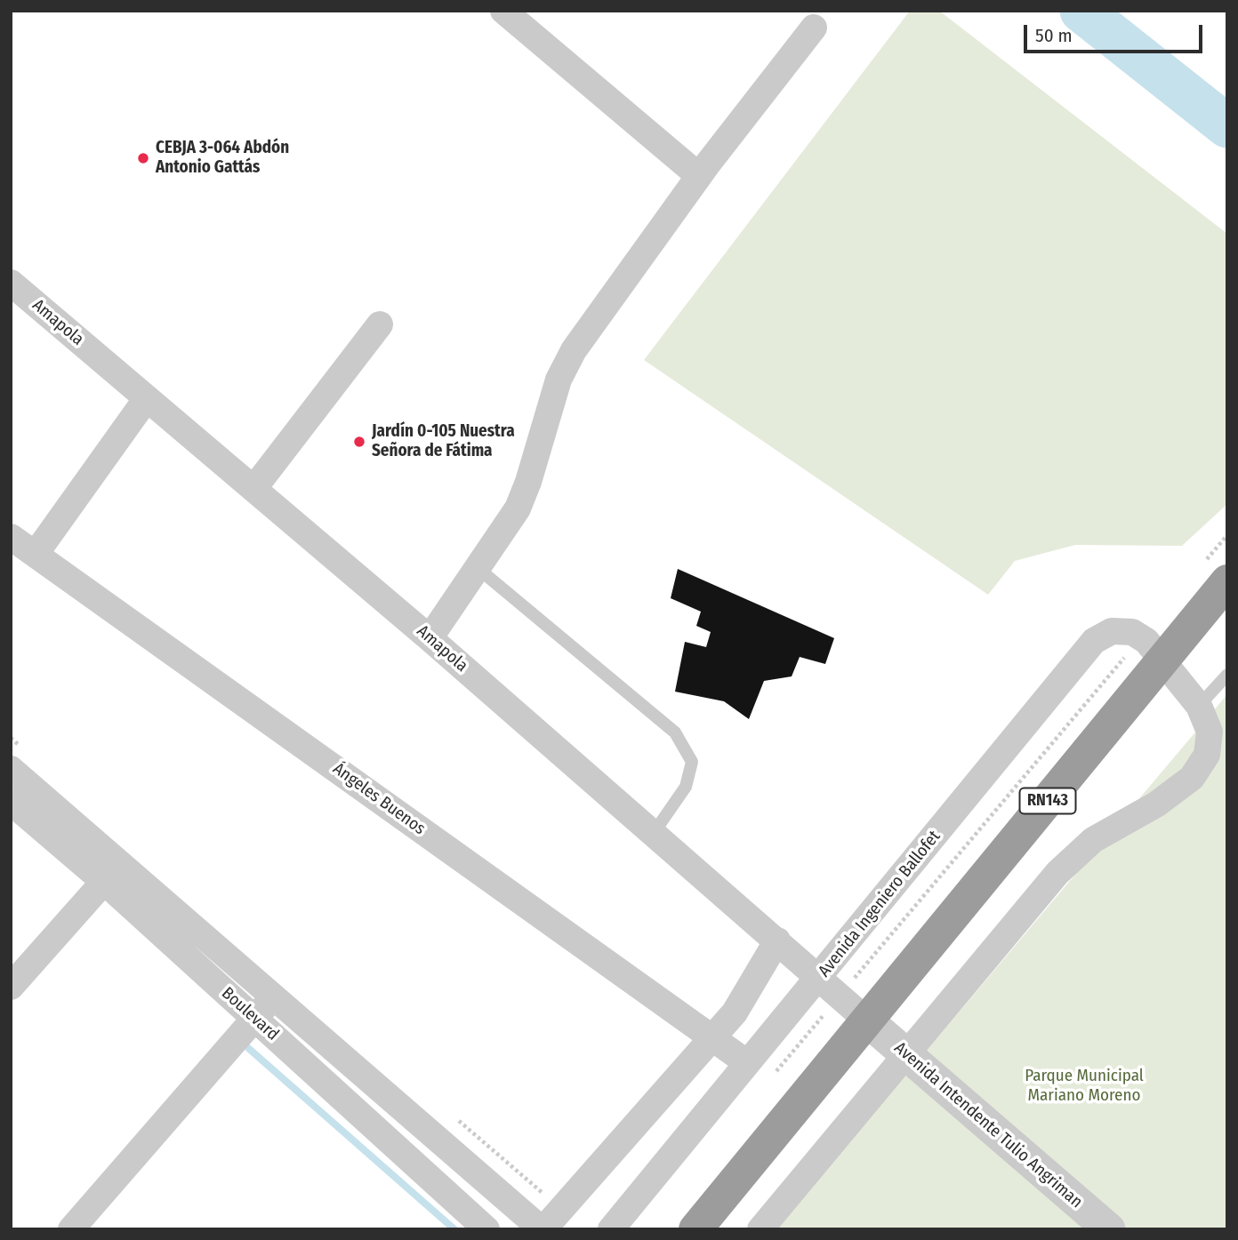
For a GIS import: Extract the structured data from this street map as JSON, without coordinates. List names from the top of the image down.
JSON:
{
  "streets": {
    "highway": ["RN143"],
    "street": [
      "Amapola",
      "Ángeles Buenos",
      "Avenida Ingeniero Ballofet",
      "Boulevard",
      "Avenida Intendente Tulio Angriman"
    ]
  },
  "crossings": [
    ["Amapola", "RN143"],
    ["Amapola", "Avenida Ingeniero Ballofet"],
    ["Amapola", "Avenida Intendente Tulio Angriman"],
    ["Ángeles Buenos", "Avenida Ingeniero Ballofet"],
    ["RN143", "Avenida Ingeniero Ballofet"],
    ["RN143", "Avenida Intendente Tulio Angriman"]
  ],
  "parks": ["Parque Municipal Mariano Moreno"],
  "places": ["CEBJA 3-064 Abdón Antonio Gattás", "Jardín 0-105 Nuestra Señora de Fátima"],
  "scale_bar": "50 m"
}
